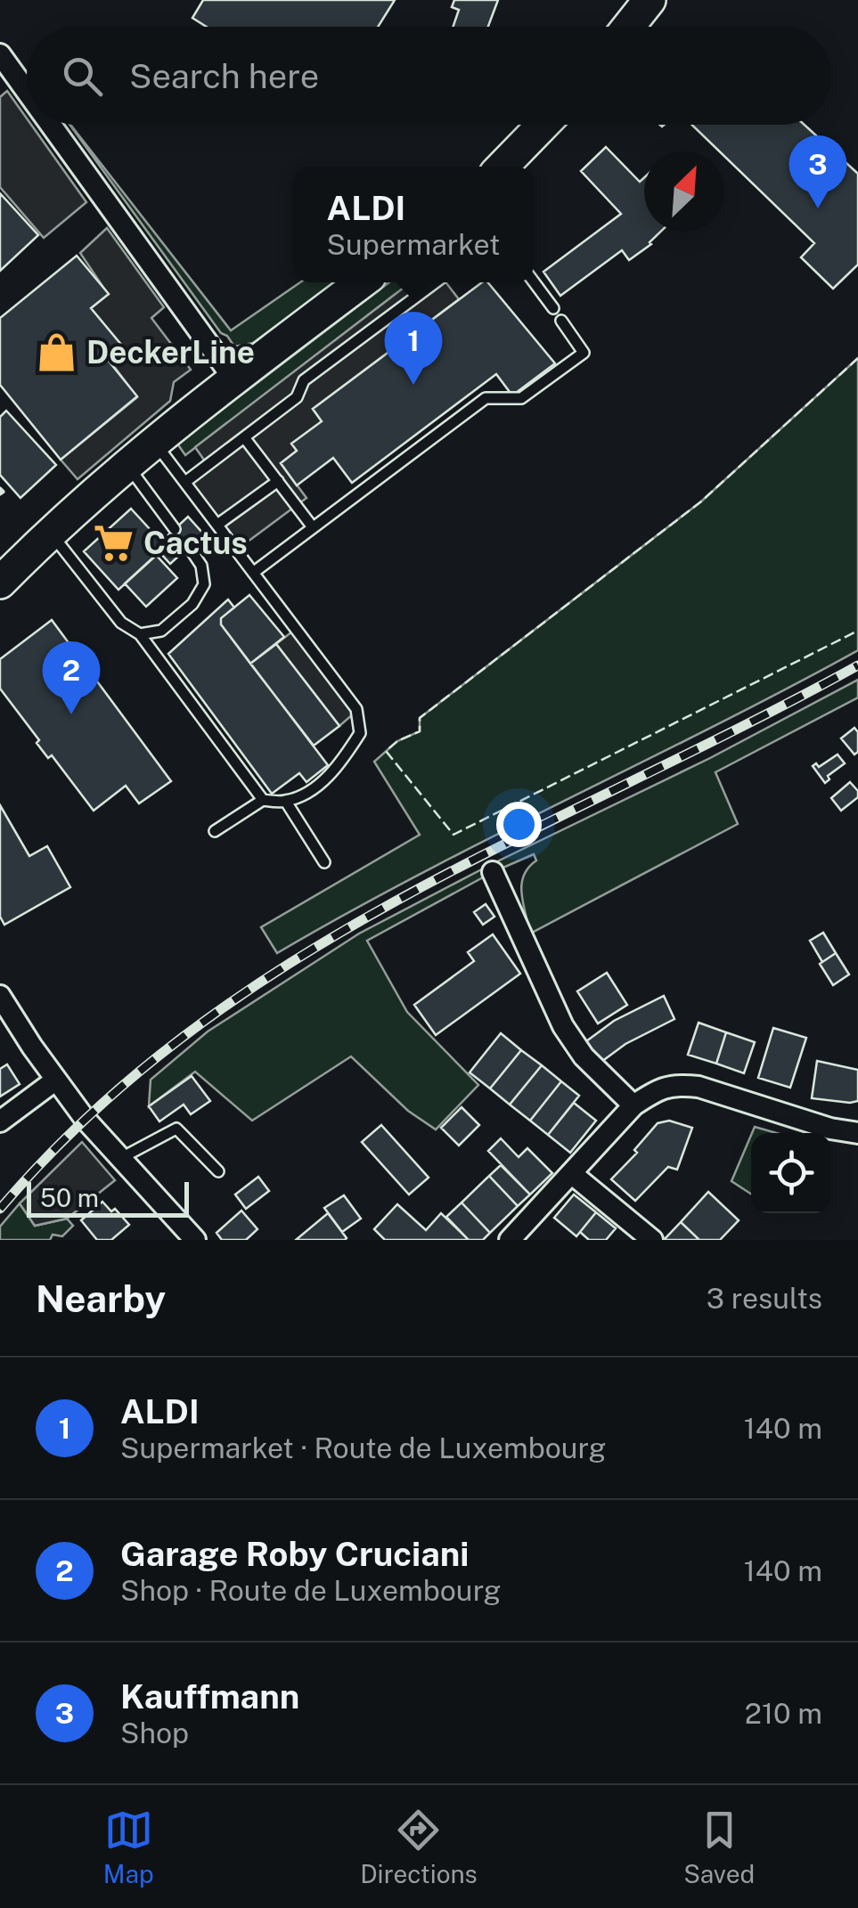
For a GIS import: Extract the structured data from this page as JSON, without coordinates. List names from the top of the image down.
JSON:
{
  "places": {
    "shop": ["DeckerLine"],
    "supermarket": ["Cactus"]
  },
  "scale_bar": "50 m",
  "north": "top right",
  "page": {
    "search": "Search here",
    "pins": ["3", "1", "2"],
    "popup": ["ALDI", "Supermarket"],
    "scale": "50 m",
    "heading": ["Nearby", "3 results"],
    "list": [
      {
        "mark": "1",
        "name": "ALDI",
        "note": "Supermarket · Route de Luxembourg",
        "value": "140 m"
      },
      {
        "mark": "2",
        "name": "Garage Roby Cruciani",
        "note": "Shop · Route de Luxembourg",
        "value": "140 m"
      },
      {
        "mark": "3",
        "name": "Kauffmann",
        "note": "Shop",
        "value": "210 m"
      }
    ],
    "nav": ["Map", "Directions", "Saved"]
  }
}
